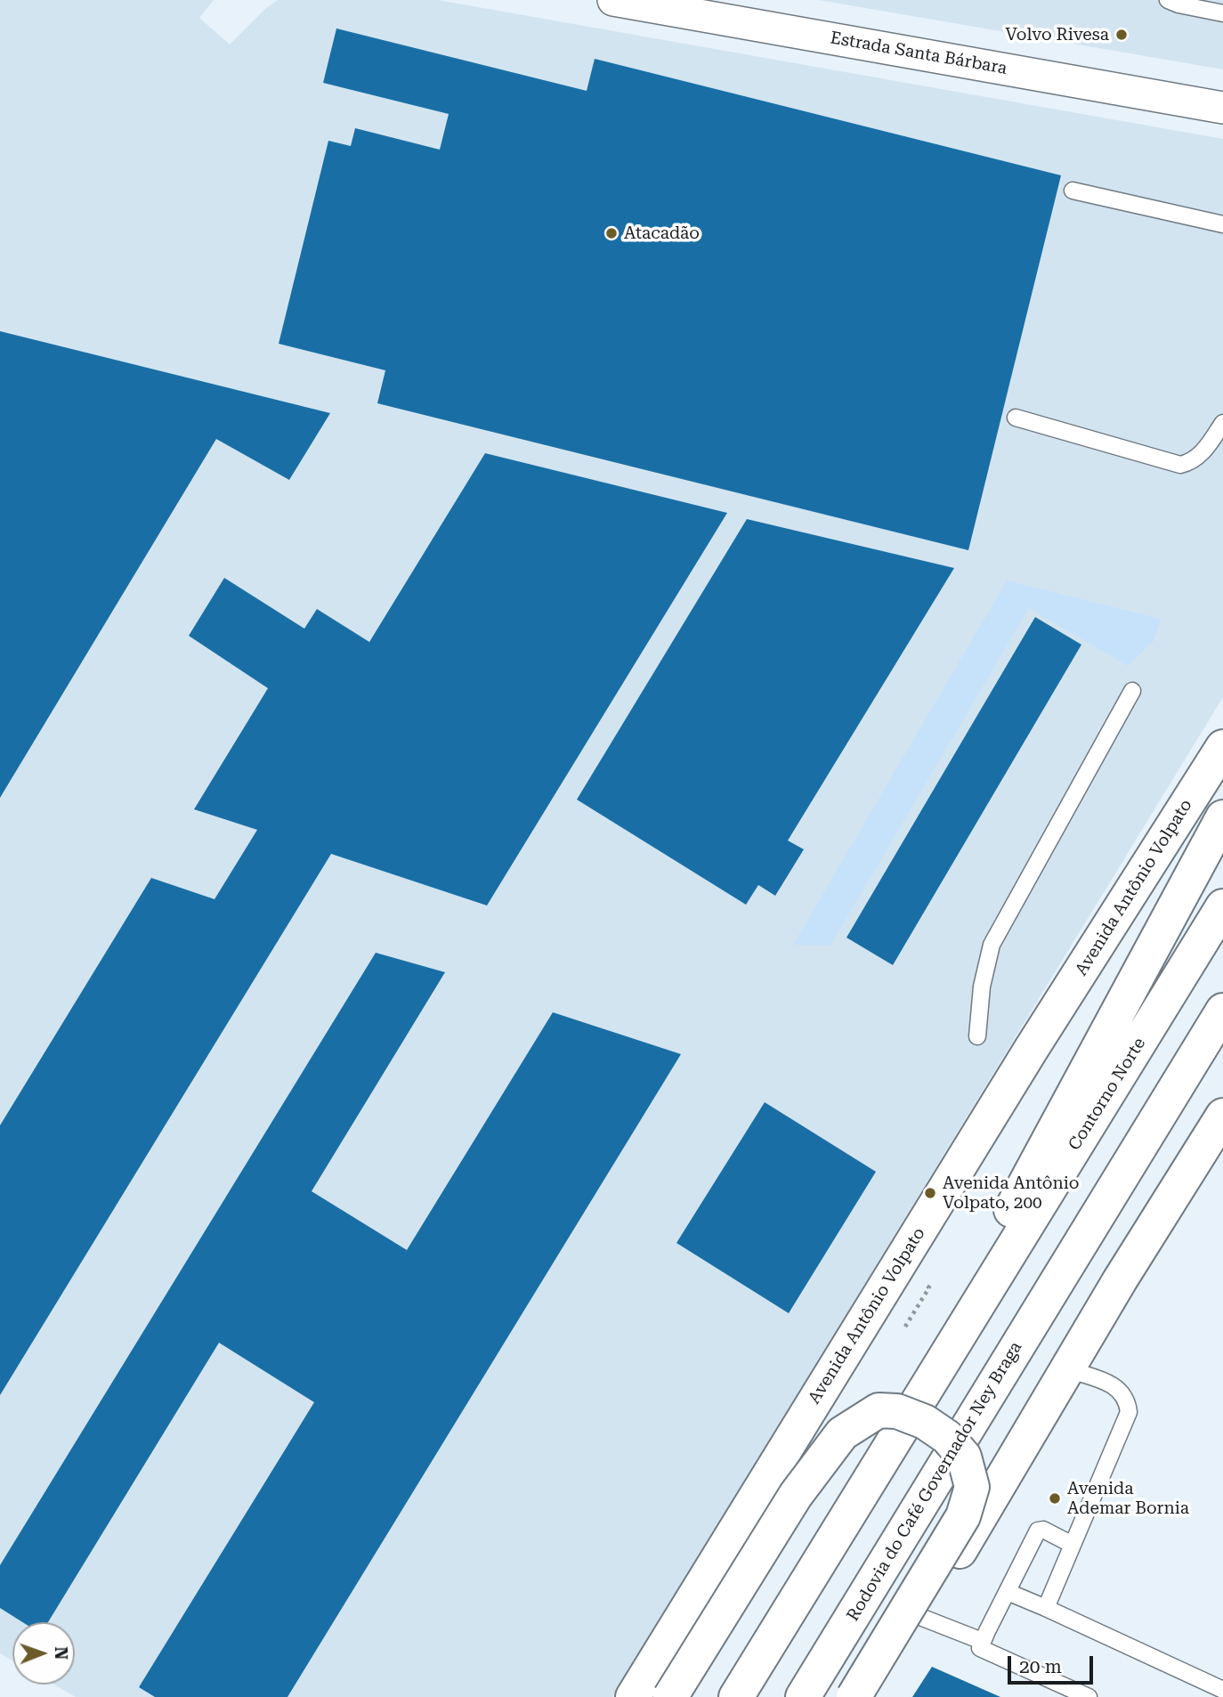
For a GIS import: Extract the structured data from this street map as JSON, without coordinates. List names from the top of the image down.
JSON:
{
  "streets": {
    "main road": ["Avenida Antônio Volpato", "Contorno Norte", "Rodovia do Café Governador Ney Braga"],
    "street": ["Estrada Santa Bárbara"]
  },
  "places": [
    "Volvo Rivesa",
    "Atacadão",
    "Avenida Antônio Volpato, 200",
    "Avenida Ademar Bornia"
  ],
  "scale_bar": "20 m",
  "north": "right"
}
